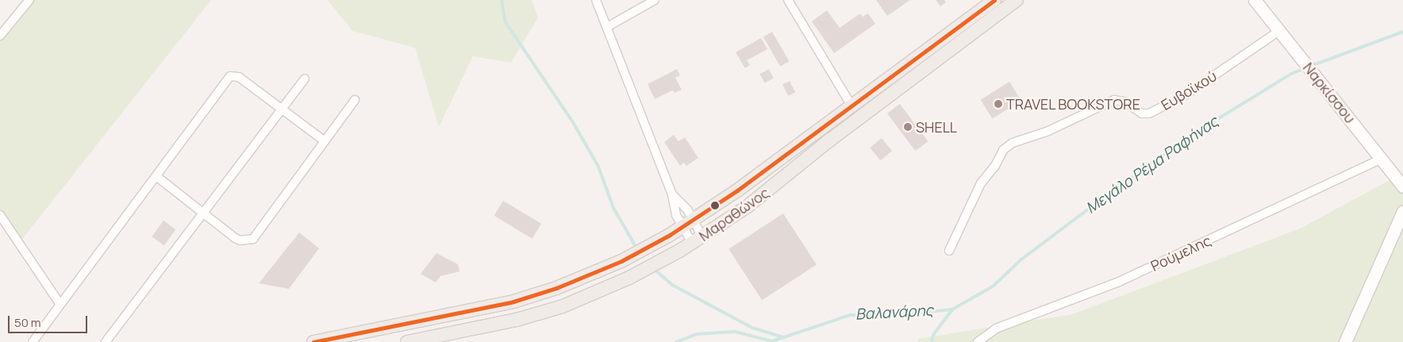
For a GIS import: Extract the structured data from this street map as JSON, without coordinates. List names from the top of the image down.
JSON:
{
  "streets": {
    "main road": ["Μαραθώνος"],
    "street": ["Ευβοϊκού", "Ναρκίσσου", "Ρούμελης"]
  },
  "crossings": [
    ["Ευβοϊκού", "Ναρκίσσου"],
    ["Ναρκίσσου", "Ρούμελης"]
  ],
  "water": ["Μεγάλο Ρέμα Ραφήνας", "Βαλανάρης"],
  "places": ["TRAVEL BOOKSTORE", "SHELL"],
  "scale_bar": "50 m"
}
